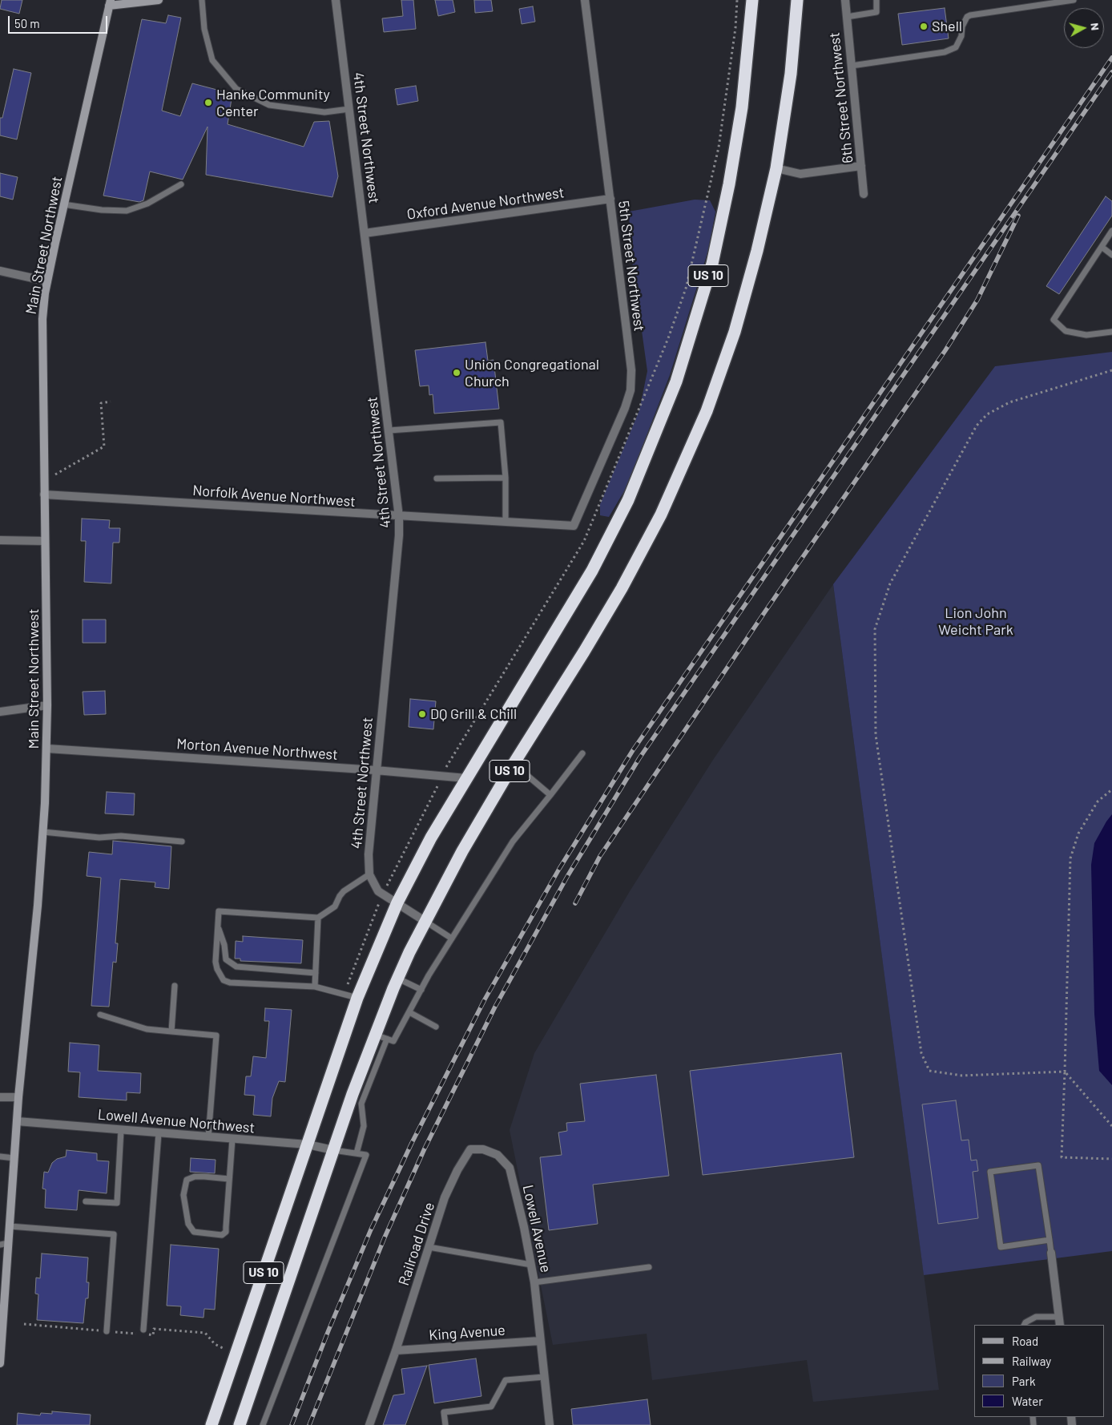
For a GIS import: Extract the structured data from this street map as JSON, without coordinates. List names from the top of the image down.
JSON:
{
  "streets": {
    "highway": ["US 10"],
    "street": [
      "6th Street Northwest",
      "4th Street Northwest",
      "Oxford Avenue Northwest",
      "Main Street Northwest",
      "5th Street Northwest",
      "Norfolk Avenue Northwest",
      "Morton Avenue Northwest",
      "Lowell Avenue Northwest",
      "Lowell Avenue",
      "Railroad Drive",
      "King Avenue"
    ]
  },
  "crossings": [
    ["4th Street Northwest", "Oxford Avenue Northwest"],
    ["4th Street Northwest", "US 10"],
    ["4th Street Northwest", "Norfolk Avenue Northwest"],
    ["4th Street Northwest", "Morton Avenue Northwest"],
    ["Oxford Avenue Northwest", "5th Street Northwest"],
    ["Main Street Northwest", "Norfolk Avenue Northwest"],
    ["Main Street Northwest", "Morton Avenue Northwest"],
    ["Main Street Northwest", "Lowell Avenue Northwest"],
    ["5th Street Northwest", "Norfolk Avenue Northwest"],
    ["US 10", "Morton Avenue Northwest"],
    ["US 10", "Lowell Avenue Northwest"],
    ["Lowell Avenue", "Railroad Drive"],
    ["Lowell Avenue", "King Avenue"],
    ["Railroad Drive", "King Avenue"]
  ],
  "parks": ["Lion John Weicht Park"],
  "places": [
    "Shell",
    "Hanke Community Center",
    "Union Congregational Church",
    "DQ Grill & Chill"
  ],
  "legend": [
    "Road",
    "Railway",
    "Park",
    "Water"
  ],
  "scale_bar": "50 m",
  "north": "right"
}
